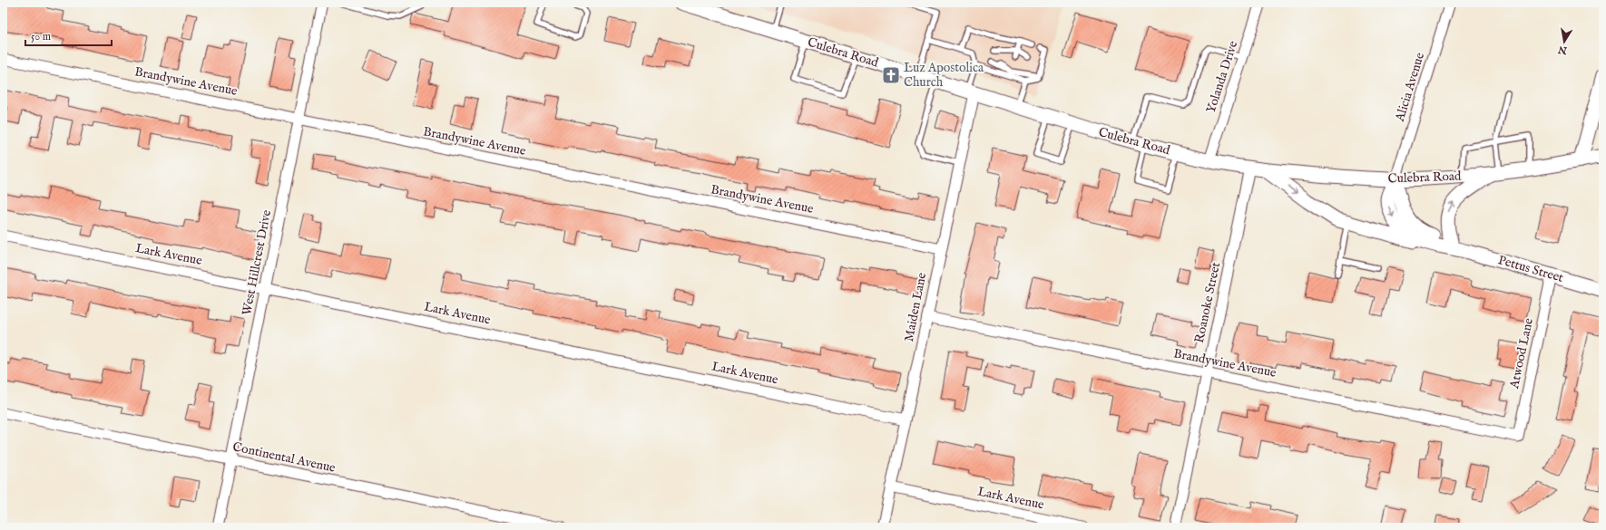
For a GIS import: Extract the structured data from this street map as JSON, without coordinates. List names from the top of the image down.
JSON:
{
  "streets": {
    "main road": ["Culebra Road", "Pettus Street"],
    "street": [
      "Yolanda Drive",
      "Brandywine Avenue",
      "Alicia Avenue",
      "Lark Avenue",
      "West Hillcrest Drive",
      "Roanoke Street",
      "Maiden Lane",
      "Atwood Lane",
      "Continental Avenue"
    ]
  },
  "crossings": [
    ["Culebra Road", "Yolanda Drive"],
    ["Culebra Road", "Alicia Avenue"],
    ["Culebra Road", "Pettus Street"],
    ["Culebra Road", "Roanoke Street"],
    ["Culebra Road", "Maiden Lane"],
    ["Brandywine Avenue", "West Hillcrest Drive"],
    ["Brandywine Avenue", "Roanoke Street"],
    ["Brandywine Avenue", "Maiden Lane"],
    ["Brandywine Avenue", "Atwood Lane"],
    ["Alicia Avenue", "Pettus Street"],
    ["Lark Avenue", "West Hillcrest Drive"],
    ["Lark Avenue", "Maiden Lane"],
    ["West Hillcrest Drive", "Continental Avenue"],
    ["Pettus Street", "Atwood Lane"]
  ],
  "places": {
    "church": ["Luz Apostolica Church"]
  },
  "scale_bar": "50 m",
  "north": "bottom"
}
